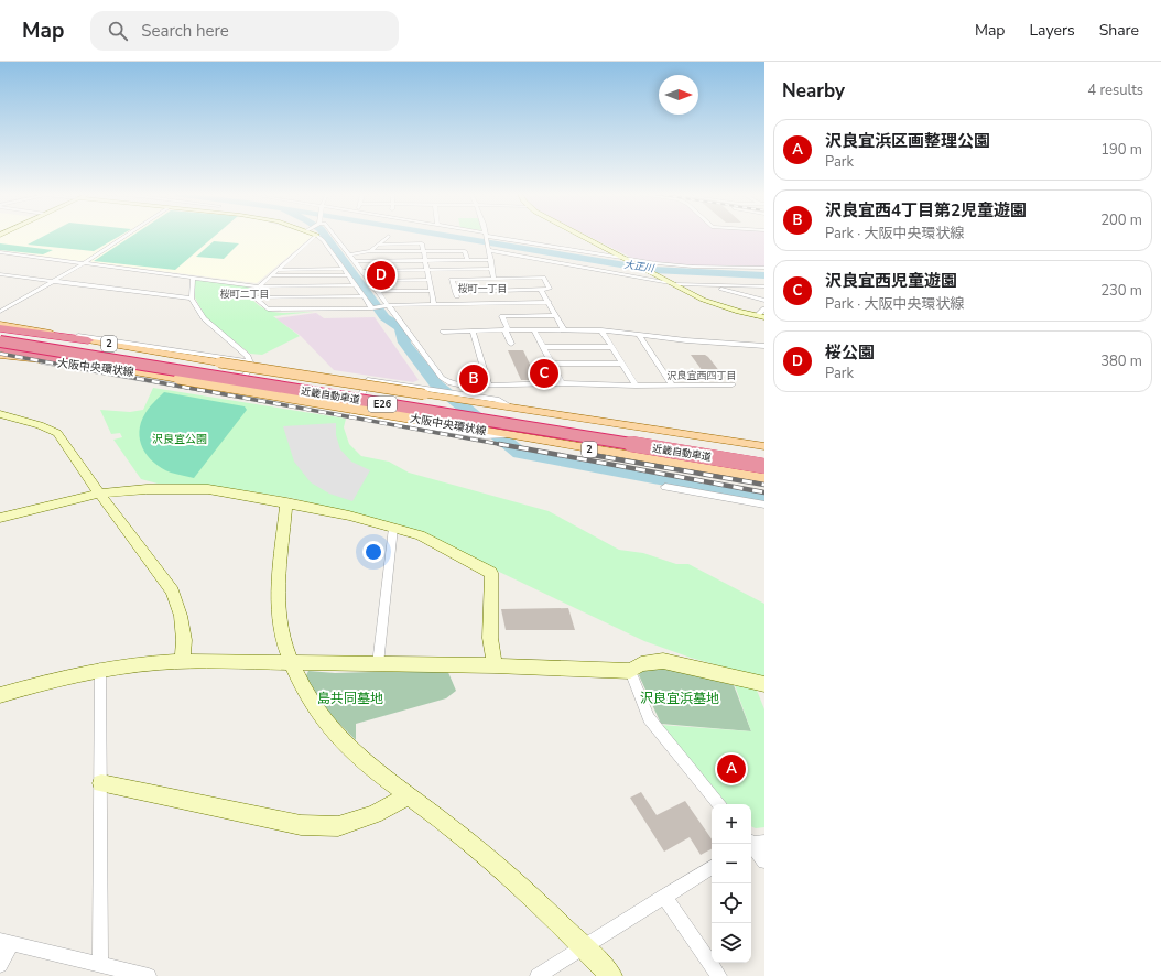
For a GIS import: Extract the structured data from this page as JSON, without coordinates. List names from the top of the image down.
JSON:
{
  "streets": {
    "highway": ["近畿自動車道", "E26"],
    "main road": ["2", "大阪中央環状線"]
  },
  "districts": ["桜町一丁目", "桜町二丁目", "沢良宜西四丁目"],
  "water": ["大正川"],
  "parks": ["沢良宜公園", "島共同墓地", "沢良宜浜墓地"],
  "north": "right",
  "page": {
    "header": "Map",
    "search": "Search here",
    "nav": ["Map", "Layers", "Share"],
    "heading": ["Nearby", "4 results"],
    "list": [
      {
        "mark": "A",
        "name": "沢良宜浜区画整理公園",
        "note": "Park",
        "value": "190 m"
      },
      {
        "mark": "B",
        "name": "沢良宜西4丁目第2児童遊園",
        "note": "Park · 大阪中央環状線",
        "value": "200 m"
      },
      {
        "mark": "C",
        "name": "沢良宜西児童遊園",
        "note": "Park · 大阪中央環状線",
        "value": "230 m"
      },
      {
        "mark": "D",
        "name": "桜公園",
        "note": "Park",
        "value": "380 m"
      }
    ],
    "pins": [
      "D",
      "C",
      "B",
      "A"
    ],
    "map_buttons": ["+", "−"]
  }
}
